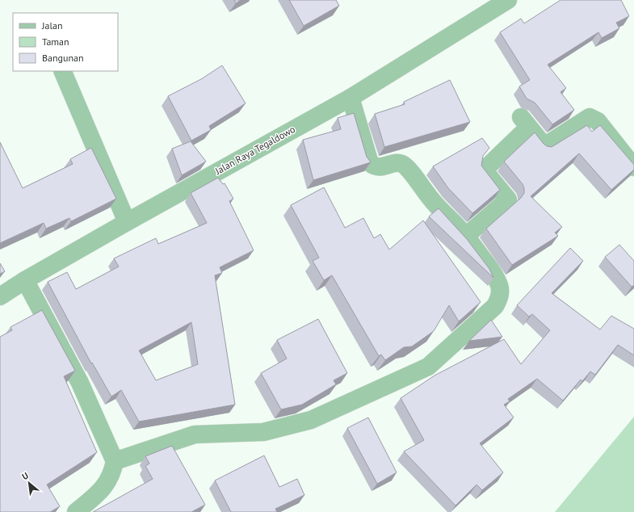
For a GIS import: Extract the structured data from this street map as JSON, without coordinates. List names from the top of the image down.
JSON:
{
  "streets": {
    "street": ["Jalan Raya Tegaldowo"]
  },
  "legend": ["Jalan", "Taman", "Bangunan"],
  "north": "top left"
}
